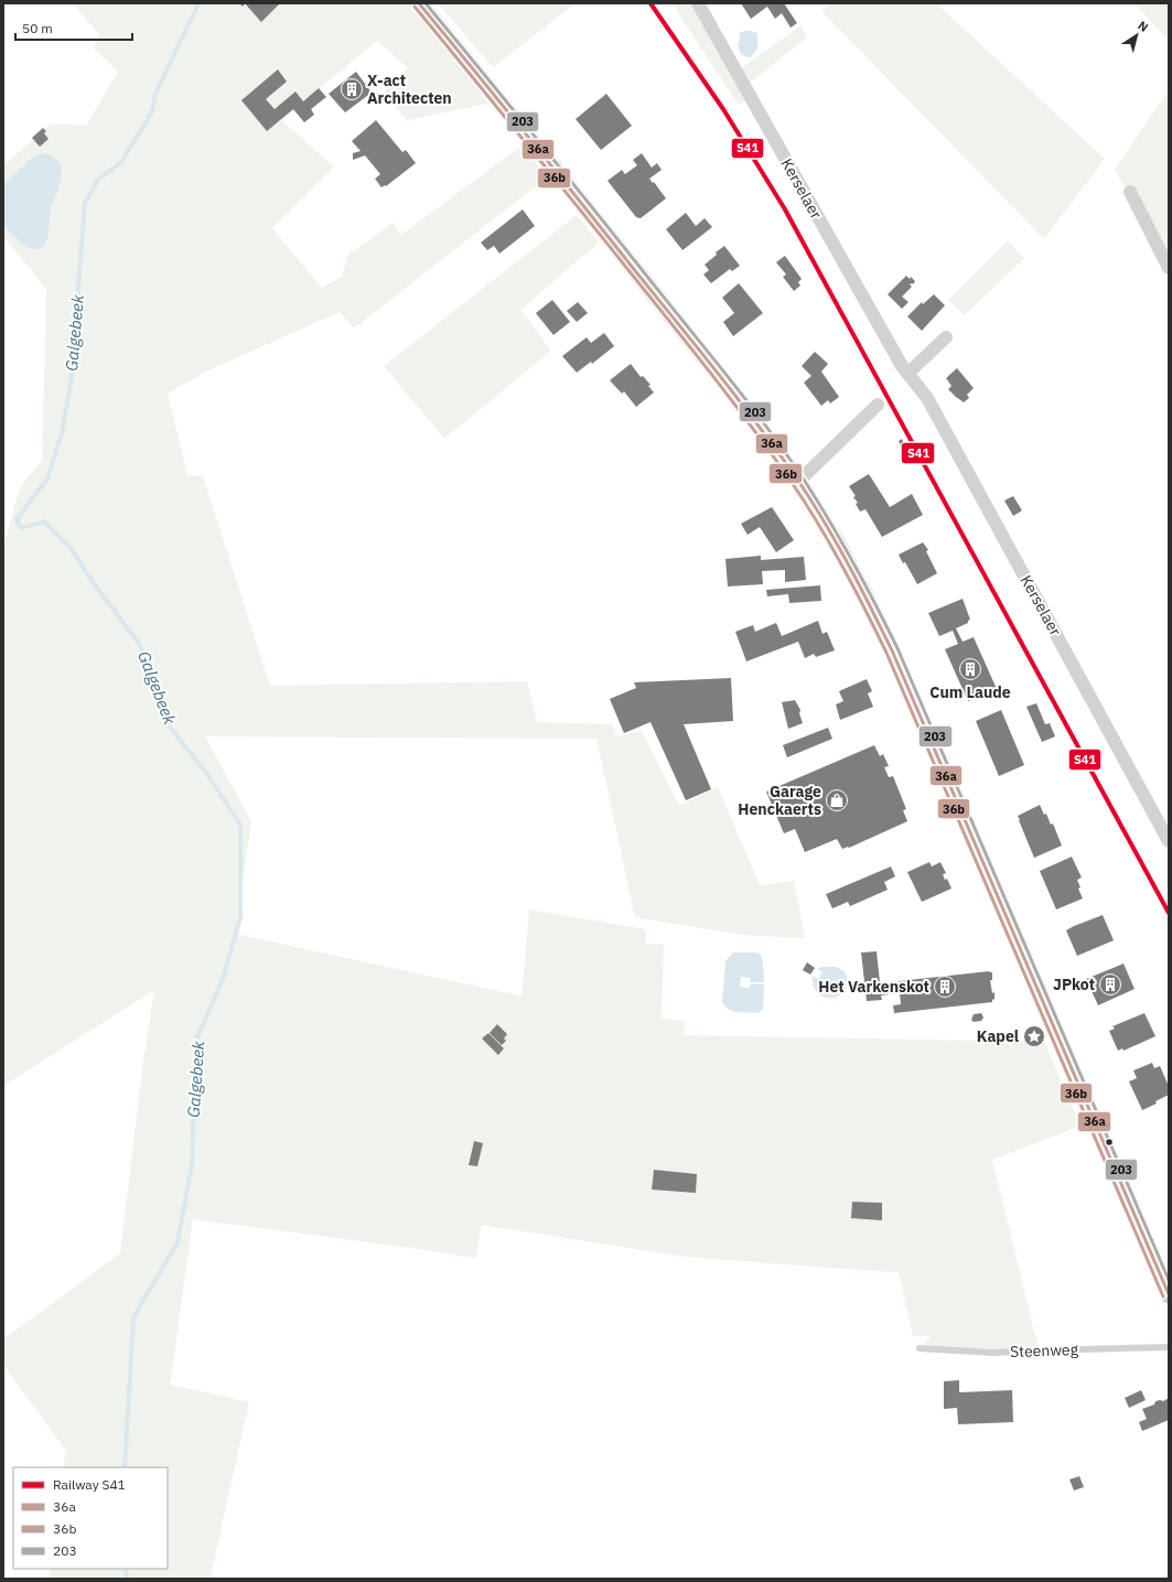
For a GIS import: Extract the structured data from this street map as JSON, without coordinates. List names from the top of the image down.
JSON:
{
  "streets": {
    "street": ["Kerselaer"],
    "lane": ["Steenweg"]
  },
  "water": ["Galgebeek"],
  "places": {
    "building": [
      "X-act Architecten",
      "Cum Laude",
      "JPkot",
      "Het Varkenskot"
    ],
    "shop": ["Garage Henckaerts"],
    "place": ["Kapel"]
  },
  "lines": [
    "rail line S41",
    "transit line 36a",
    "transit line 203",
    "transit line 36b"
  ],
  "legend": [
    "Railway S41",
    "36a",
    "36b",
    "203"
  ],
  "scale_bar": "50 m",
  "north": "top right"
}
